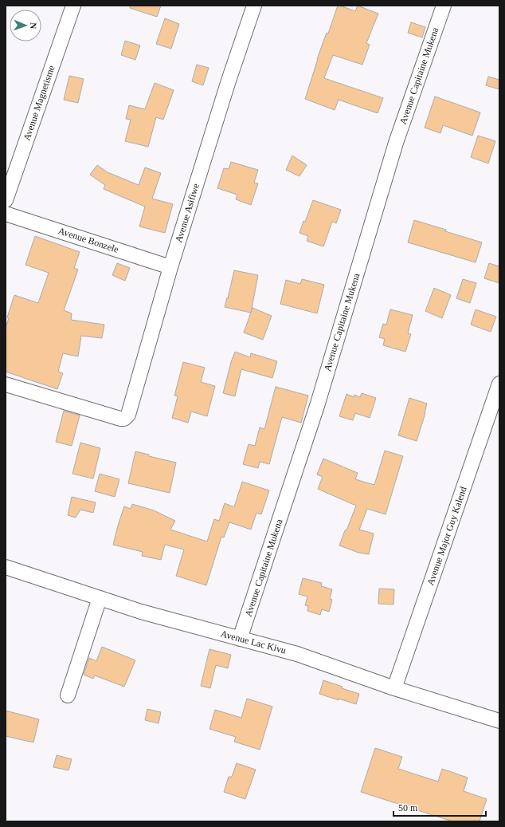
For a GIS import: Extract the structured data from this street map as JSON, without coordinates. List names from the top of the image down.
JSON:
{
  "streets": {
    "street": [
      "Avenue Capitaine Mukena",
      "Avenue Magnetisme",
      "Avenue Asifiwe",
      "Avenue Bonzele",
      "Avenue Major Guy Kalend",
      "Avenue Lac Kivu"
    ]
  },
  "crossings": [
    ["Avenue Capitaine Mukena", "Avenue Lac Kivu"],
    ["Avenue Asifiwe", "Avenue Bonzele"],
    ["Avenue Major Guy Kalend", "Avenue Lac Kivu"]
  ],
  "scale_bar": "50 m",
  "north": "right"
}
